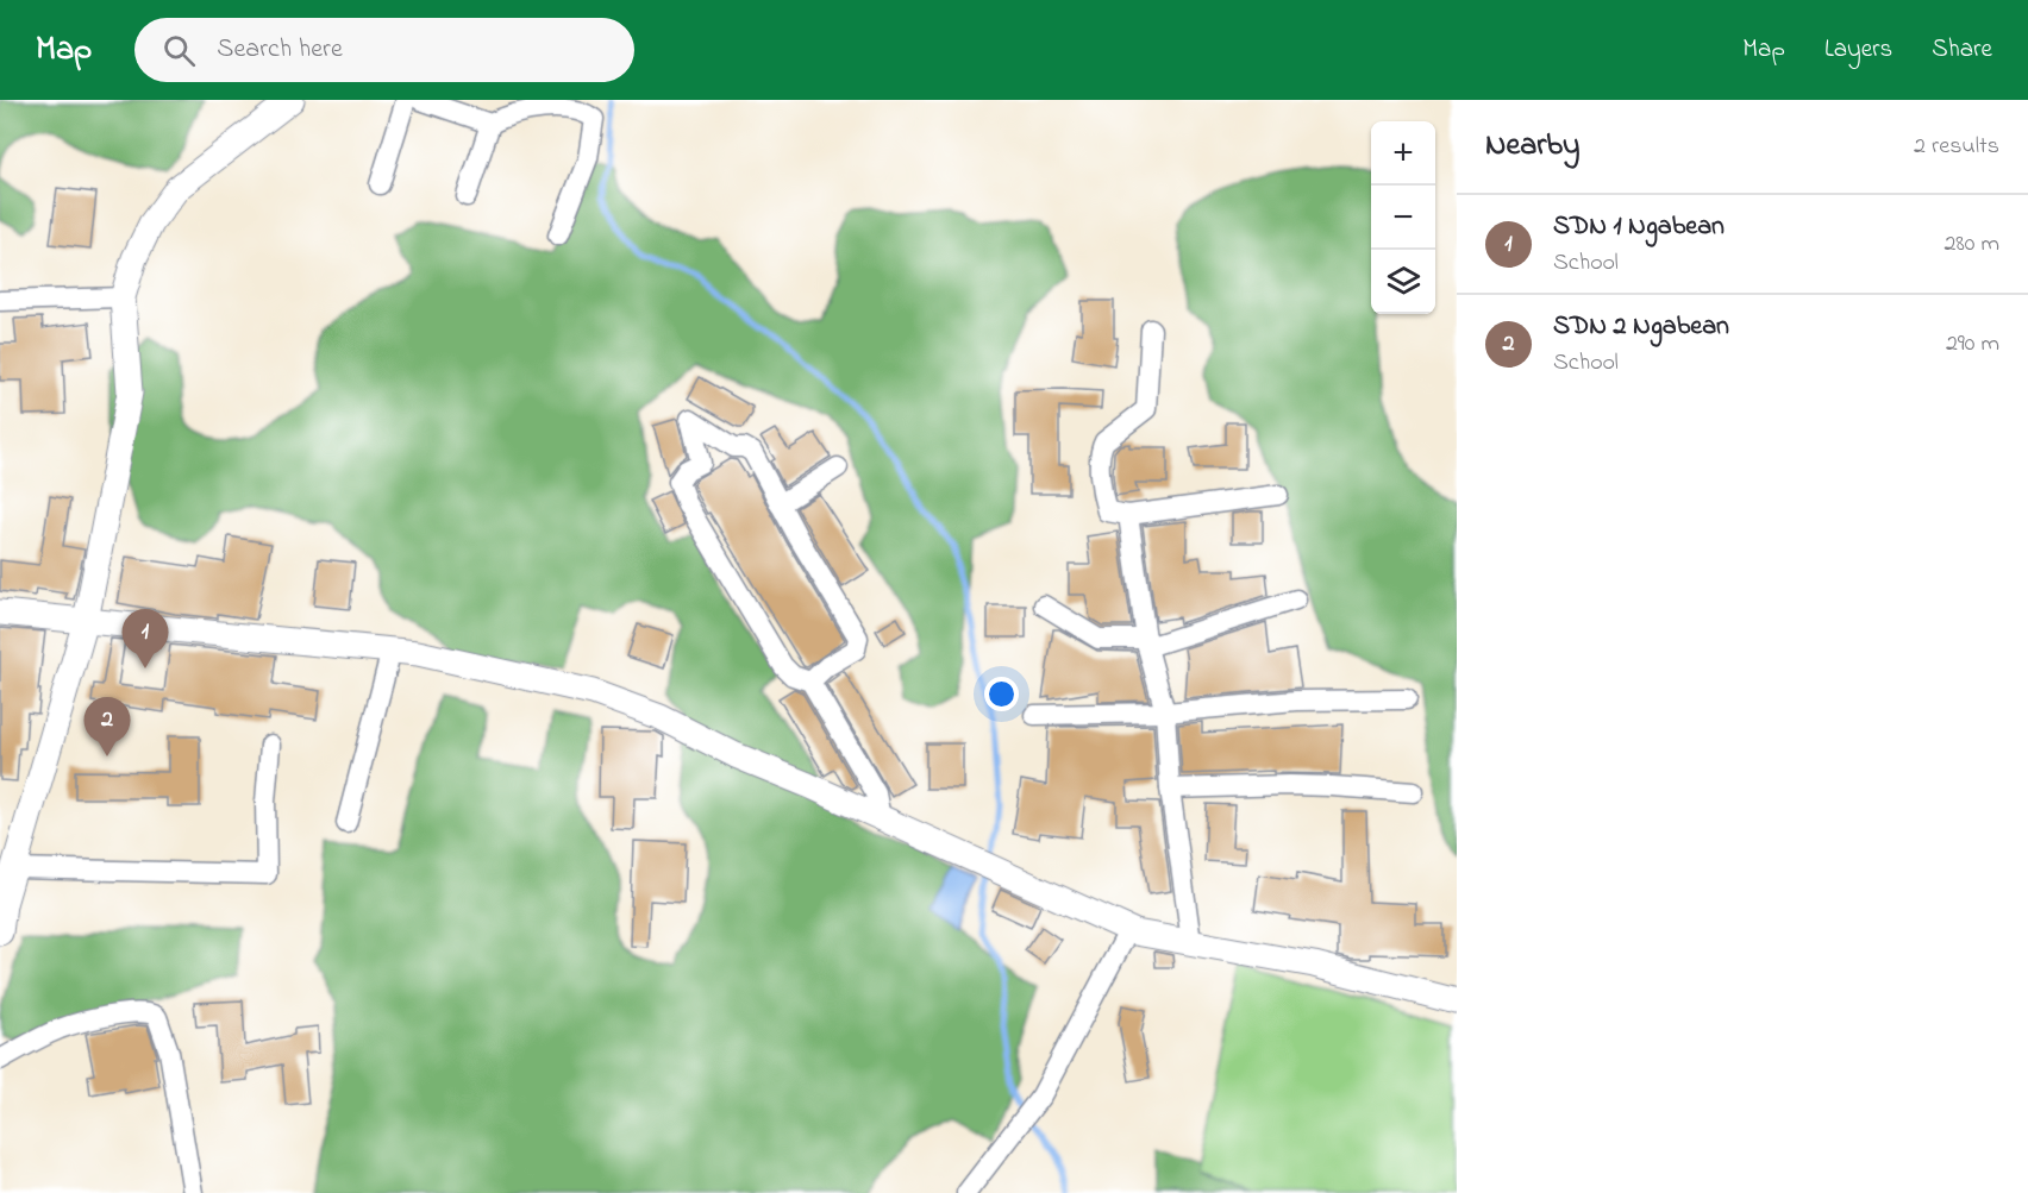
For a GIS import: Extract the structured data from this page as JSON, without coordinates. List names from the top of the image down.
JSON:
{
  "page": {
    "header": "Map",
    "search": "Search here",
    "nav": ["Map", "Layers", "Share"],
    "heading": ["Nearby", "2 results"],
    "map_buttons": ["+", "−"],
    "list": [
      {
        "mark": "1",
        "name": "SDN 1 Ngabean",
        "note": "School",
        "value": "280 m"
      },
      {
        "mark": "2",
        "name": "SDN 2 Ngabean",
        "note": "School",
        "value": "290 m"
      }
    ],
    "pins": ["1", "2"]
  }
}
